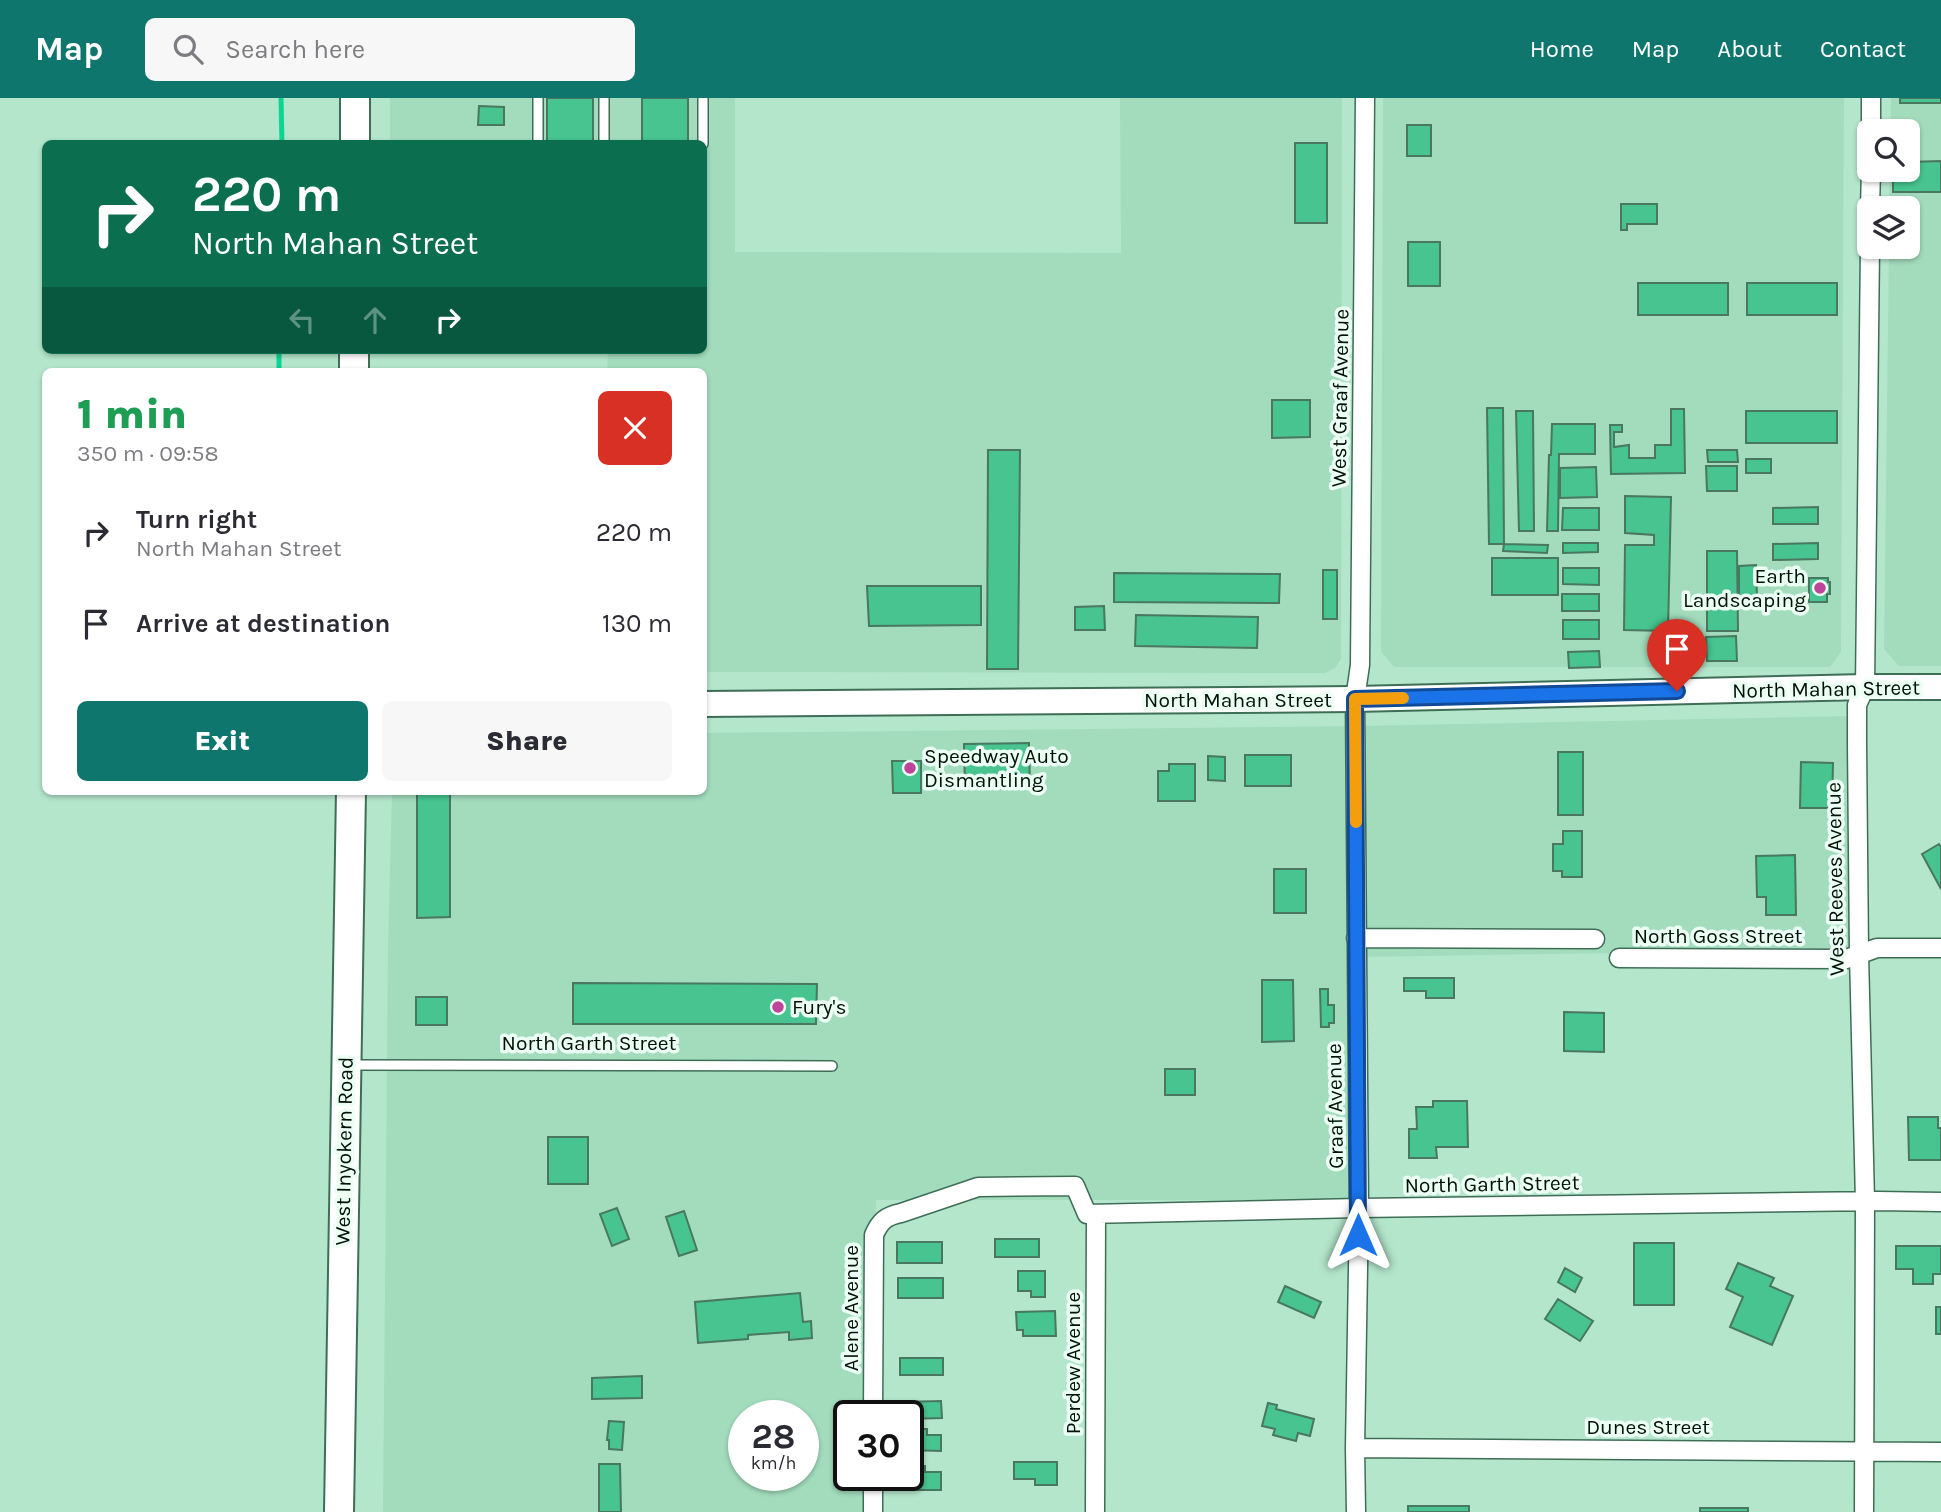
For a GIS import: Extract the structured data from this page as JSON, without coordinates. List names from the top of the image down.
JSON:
{
  "streets": {
    "main road": ["West Inyokern Road"],
    "street": [
      "West Graaf Avenue",
      "North Mahan Street",
      "West Reeves Avenue",
      "North Goss Street",
      "North Garth Street",
      "Graaf Avenue",
      "Alene Avenue",
      "Perdew Avenue",
      "Dunes Street"
    ]
  },
  "crossings": [
    ["West Graaf Avenue", "North Mahan Street"],
    ["West Graaf Avenue", "Graaf Avenue"],
    ["North Mahan Street", "West Reeves Avenue"],
    ["North Mahan Street", "Graaf Avenue"],
    ["West Reeves Avenue", "North Goss Street"],
    ["West Reeves Avenue", "North Garth Street"],
    ["West Reeves Avenue", "Dunes Street"],
    ["North Garth Street", "Graaf Avenue"],
    ["North Garth Street", "West Inyokern Road"],
    ["North Garth Street", "Alene Avenue"],
    ["North Garth Street", "Perdew Avenue"],
    ["Graaf Avenue", "Dunes Street"],
    ["Alene Avenue", "Perdew Avenue"]
  ],
  "places": ["Earth Landscaping", "Speedway Auto Dismantling", "Fury's"],
  "page": {
    "header": "Map",
    "search": "Search here",
    "nav": [
      "Home",
      "Map",
      "About",
      "Contact"
    ],
    "turn": ["220 m", "North Mahan Street"],
    "heading": ["1 min", "350 m · 09:58"],
    "list": [
      {
        "name": "Turn right",
        "note": "North Mahan Street",
        "value": "220 m"
      },
      {
        "name": "Arrive at destination",
        "value": "130 m"
      }
    ],
    "buttons": ["Exit", "Share"],
    "speed": "28 km/h",
    "limit": "30"
  }
}
